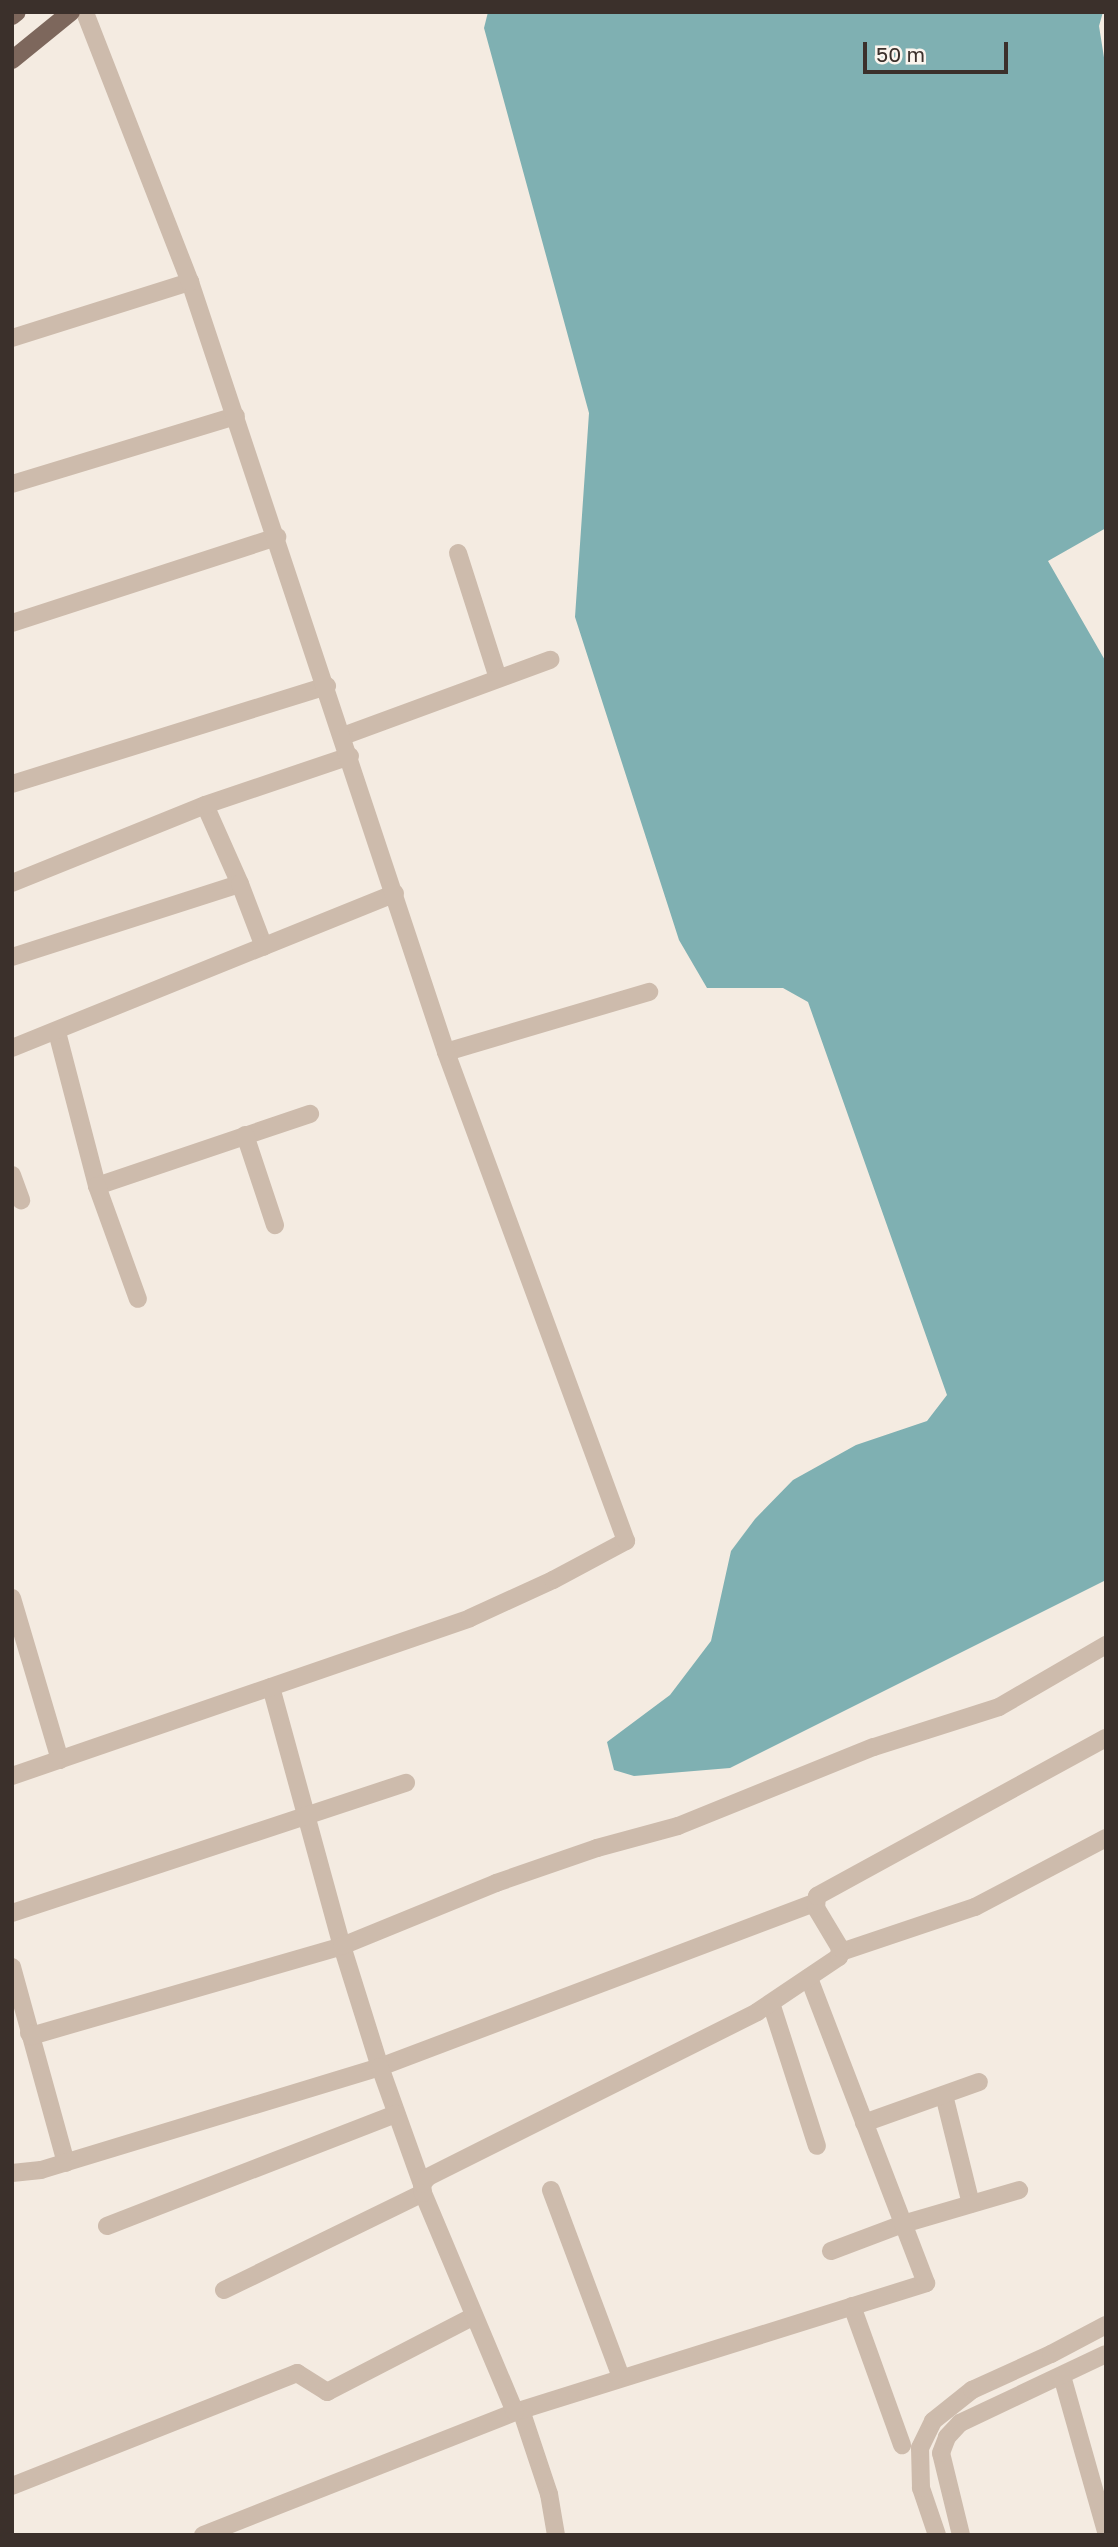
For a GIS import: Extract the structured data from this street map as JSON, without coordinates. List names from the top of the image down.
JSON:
{
  "scale_bar": "50 m"
}
